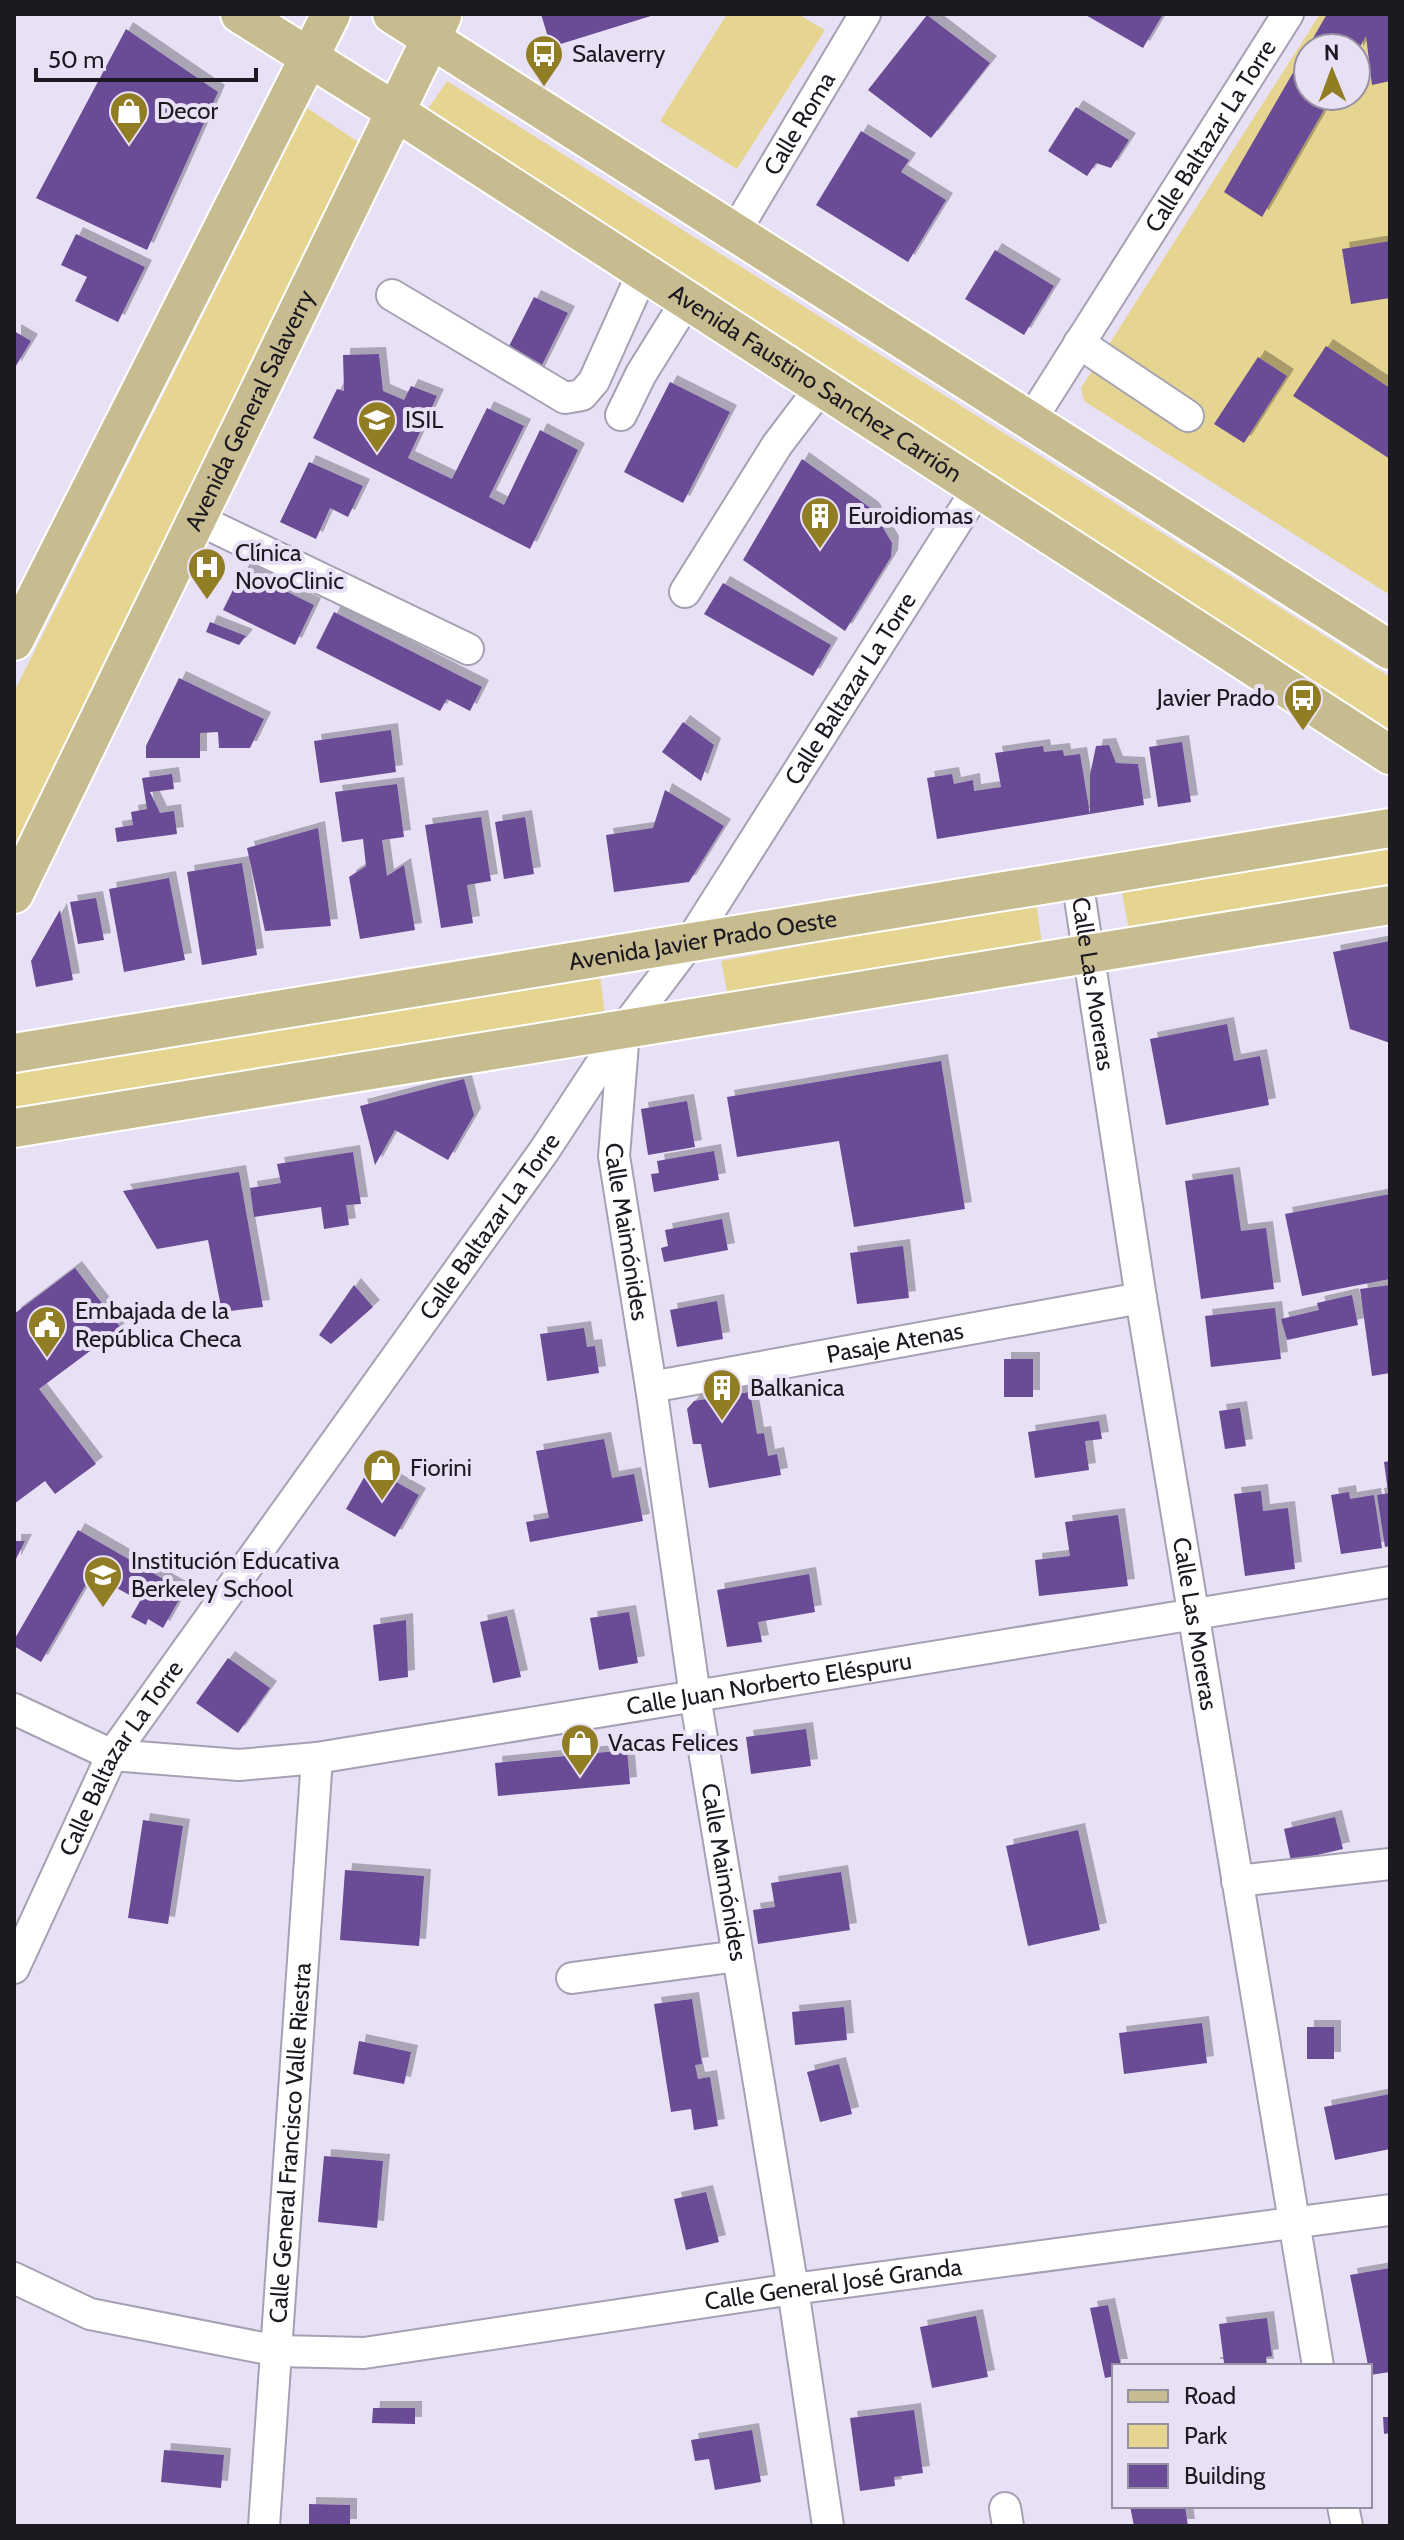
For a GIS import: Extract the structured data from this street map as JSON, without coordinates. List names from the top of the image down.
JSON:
{
  "streets": {
    "main road": ["Avenida Faustino Sanchez Carrión", "Avenida General Salaverry", "Avenida Javier Prado Oeste"],
    "street": [
      "Calle Roma",
      "Calle Baltazar La Torre",
      "Calle Las Moreras",
      "Calle Maimónides",
      "Pasaje Atenas",
      "Calle Juan Norberto Eléspuru",
      "Calle General Francisco Valle Riestra",
      "Calle General José Granda"
    ]
  },
  "crossings": [
    ["Calle Baltazar La Torre", "Avenida Faustino Sanchez Carrión"],
    ["Calle Baltazar La Torre", "Avenida Javier Prado Oeste"],
    ["Calle Baltazar La Torre", "Calle Maimónides"],
    ["Calle Baltazar La Torre", "Calle Juan Norberto Eléspuru"],
    ["Avenida Faustino Sanchez Carrión", "Avenida General Salaverry"],
    ["Avenida Javier Prado Oeste", "Calle Las Moreras"],
    ["Calle Las Moreras", "Pasaje Atenas"],
    ["Calle Las Moreras", "Calle Juan Norberto Eléspuru"],
    ["Calle Las Moreras", "Calle General José Granda"],
    ["Calle Maimónides", "Pasaje Atenas"],
    ["Calle Maimónides", "Calle Juan Norberto Eléspuru"],
    ["Calle Maimónides", "Calle General José Granda"],
    ["Calle Juan Norberto Eléspuru", "Calle General Francisco Valle Riestra"],
    ["Calle General Francisco Valle Riestra", "Calle General José Granda"]
  ],
  "places": {
    "bus stop": ["Salaverry", "Javier Prado"],
    "shop": ["Decor", "Fiorini", "Vacas Felices"],
    "school or university": ["ISIL", "Institución Educativa Berkeley School"],
    "building": ["Euroidiomas", "Balkanica"],
    "hospital": ["Clínica NovoClinic"],
    "public building": ["Embajada de la República Checa"]
  },
  "legend": ["Road", "Park", "Building"],
  "scale_bar": "50 m",
  "north": "top"
}
